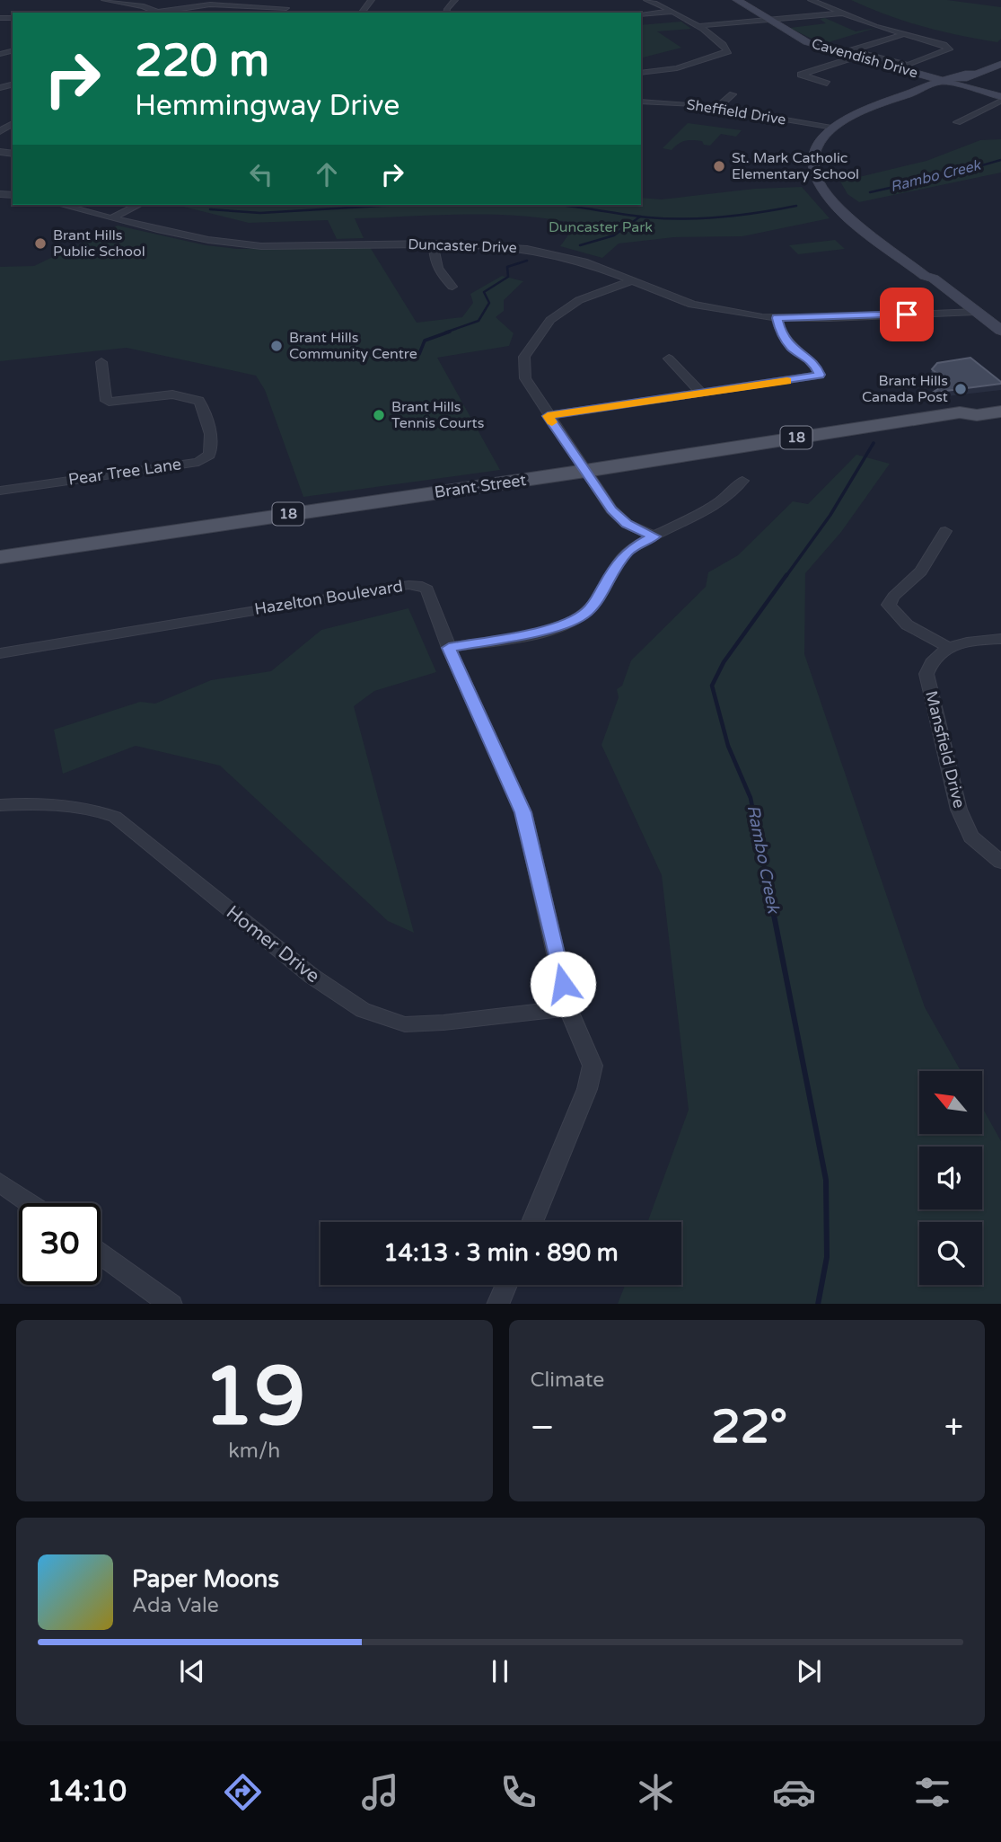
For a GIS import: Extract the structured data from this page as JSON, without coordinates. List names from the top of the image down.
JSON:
{
  "streets": {
    "main road": ["Cavendish Drive", "18", "Brant Street"],
    "street": [
      "Sheffield Drive",
      "Duncaster Drive",
      "Pear Tree Lane",
      "Hazelton Boulevard",
      "Mansfield Drive",
      "Homer Drive"
    ]
  },
  "crossings": [
    ["Hazelton Boulevard", "Homer Drive"]
  ],
  "water": ["Rambo Creek"],
  "parks": ["Duncaster Park"],
  "places": [
    "St. Mark Catholic Elementary School",
    "Brant Hills Public School",
    "Brant Hills Community Centre",
    "Brant Hills Canada Post",
    "Brant Hills Tennis Courts"
  ],
  "north": "top left",
  "page": {
    "turn": ["220 m", "Hemmingway Drive"],
    "limit": "30",
    "trip": "14:13 · 3 min · 890 m",
    "tile": [
      ["19", "km/h"],
      "Climate"
    ],
    "heat": ["−", "22°", "+"],
    "song": ["Paper Moons", "Ada Vale"],
    "tabs": "14:10"
  }
}
